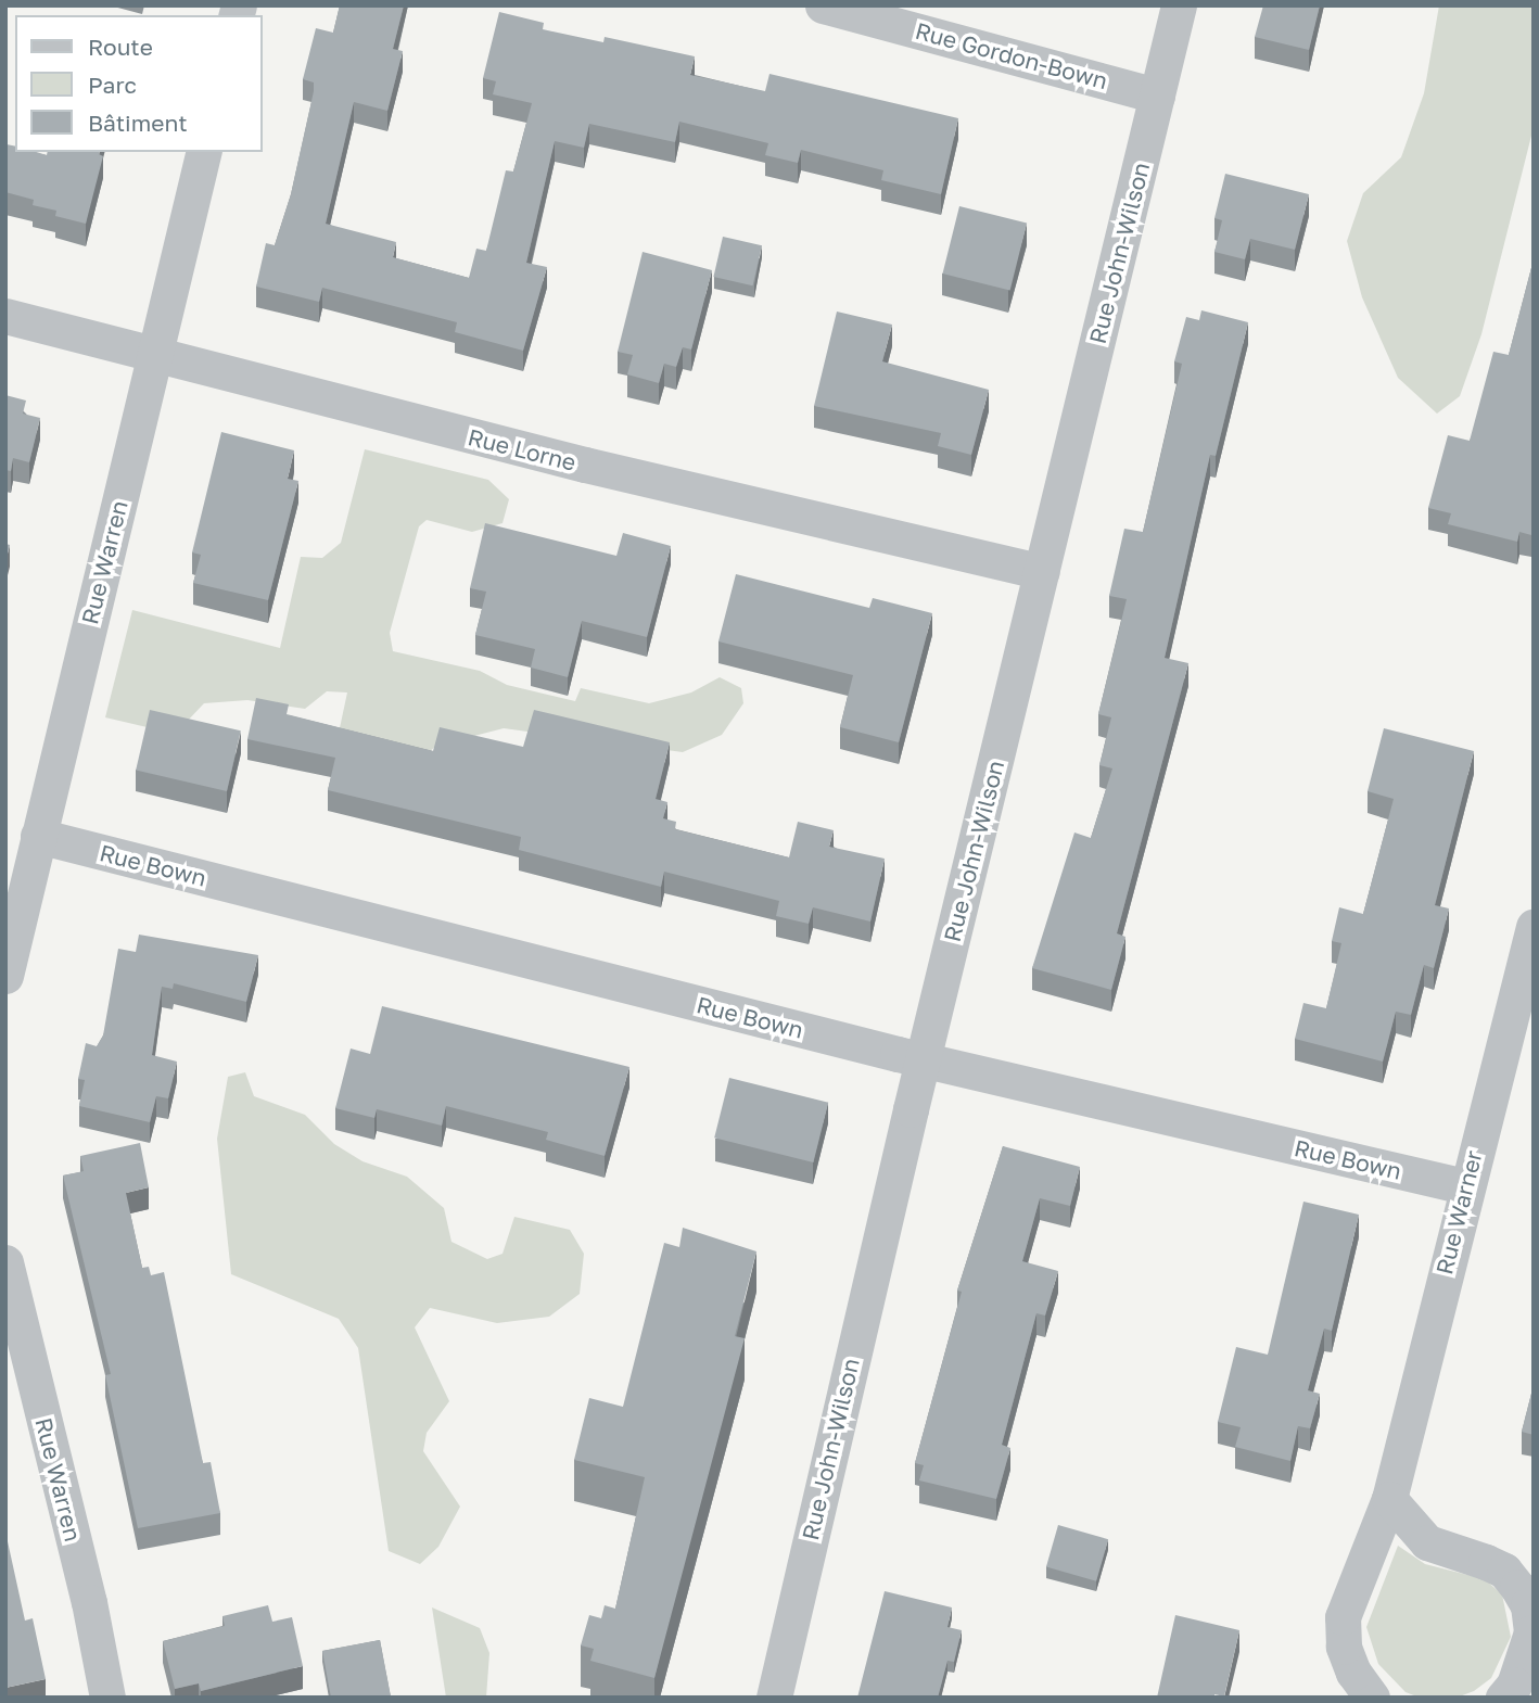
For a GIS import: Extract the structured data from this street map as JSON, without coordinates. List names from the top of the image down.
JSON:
{
  "streets": {
    "street": [
      "Rue Gordon-Bown",
      "Rue John-Wilson",
      "Rue Lorne",
      "Rue Warren",
      "Rue Bown",
      "Rue Warner"
    ]
  },
  "crossings": [
    ["Rue Gordon-Bown", "Rue John-Wilson"],
    ["Rue John-Wilson", "Rue Lorne"],
    ["Rue John-Wilson", "Rue Bown"],
    ["Rue Lorne", "Rue Warren"],
    ["Rue Warren", "Rue Bown"],
    ["Rue Bown", "Rue Warner"]
  ],
  "legend": ["Route", "Parc", "Bâtiment"]
}
